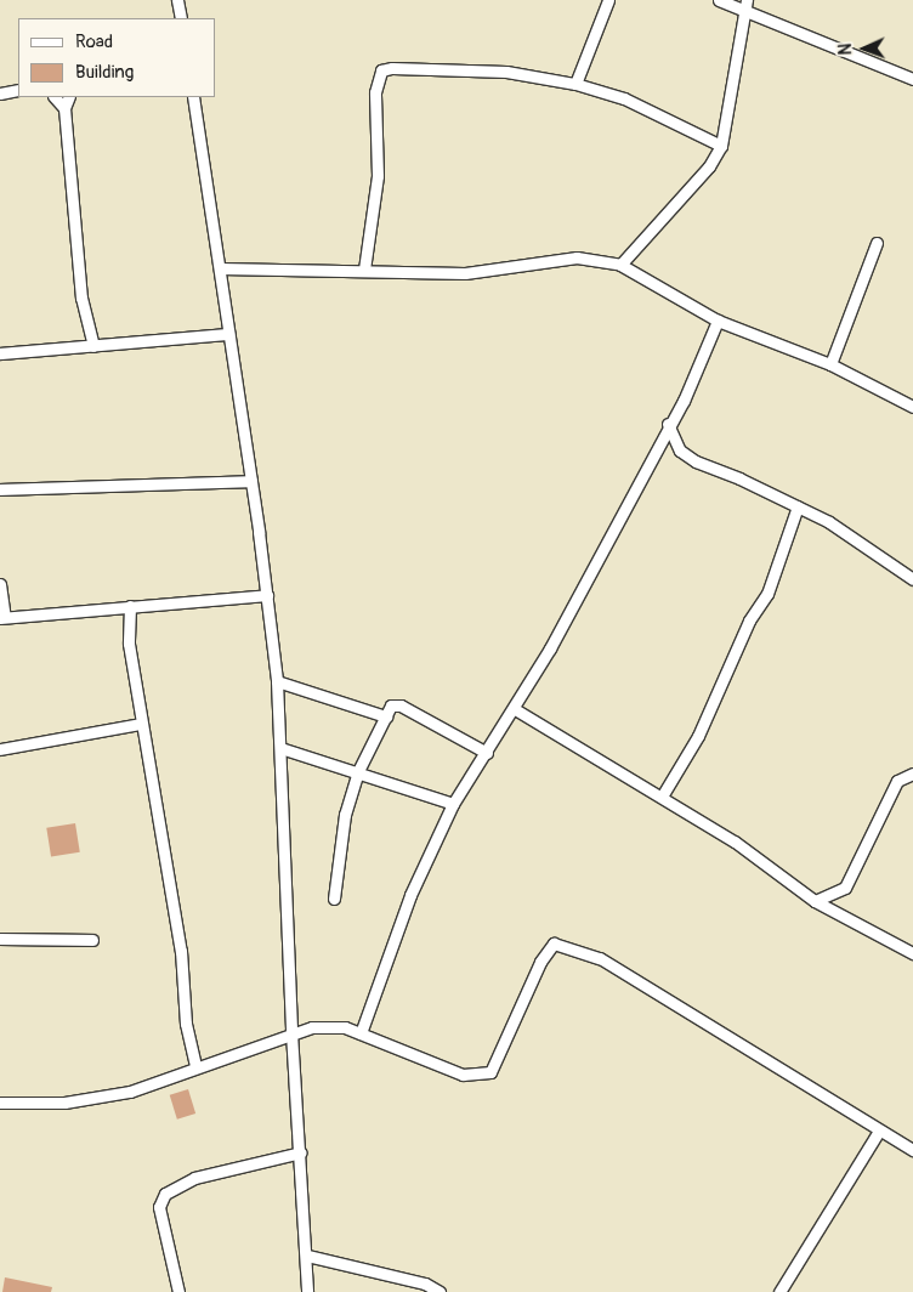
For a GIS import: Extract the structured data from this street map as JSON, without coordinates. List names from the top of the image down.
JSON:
{
  "legend": ["Road", "Building"],
  "north": "left"
}
